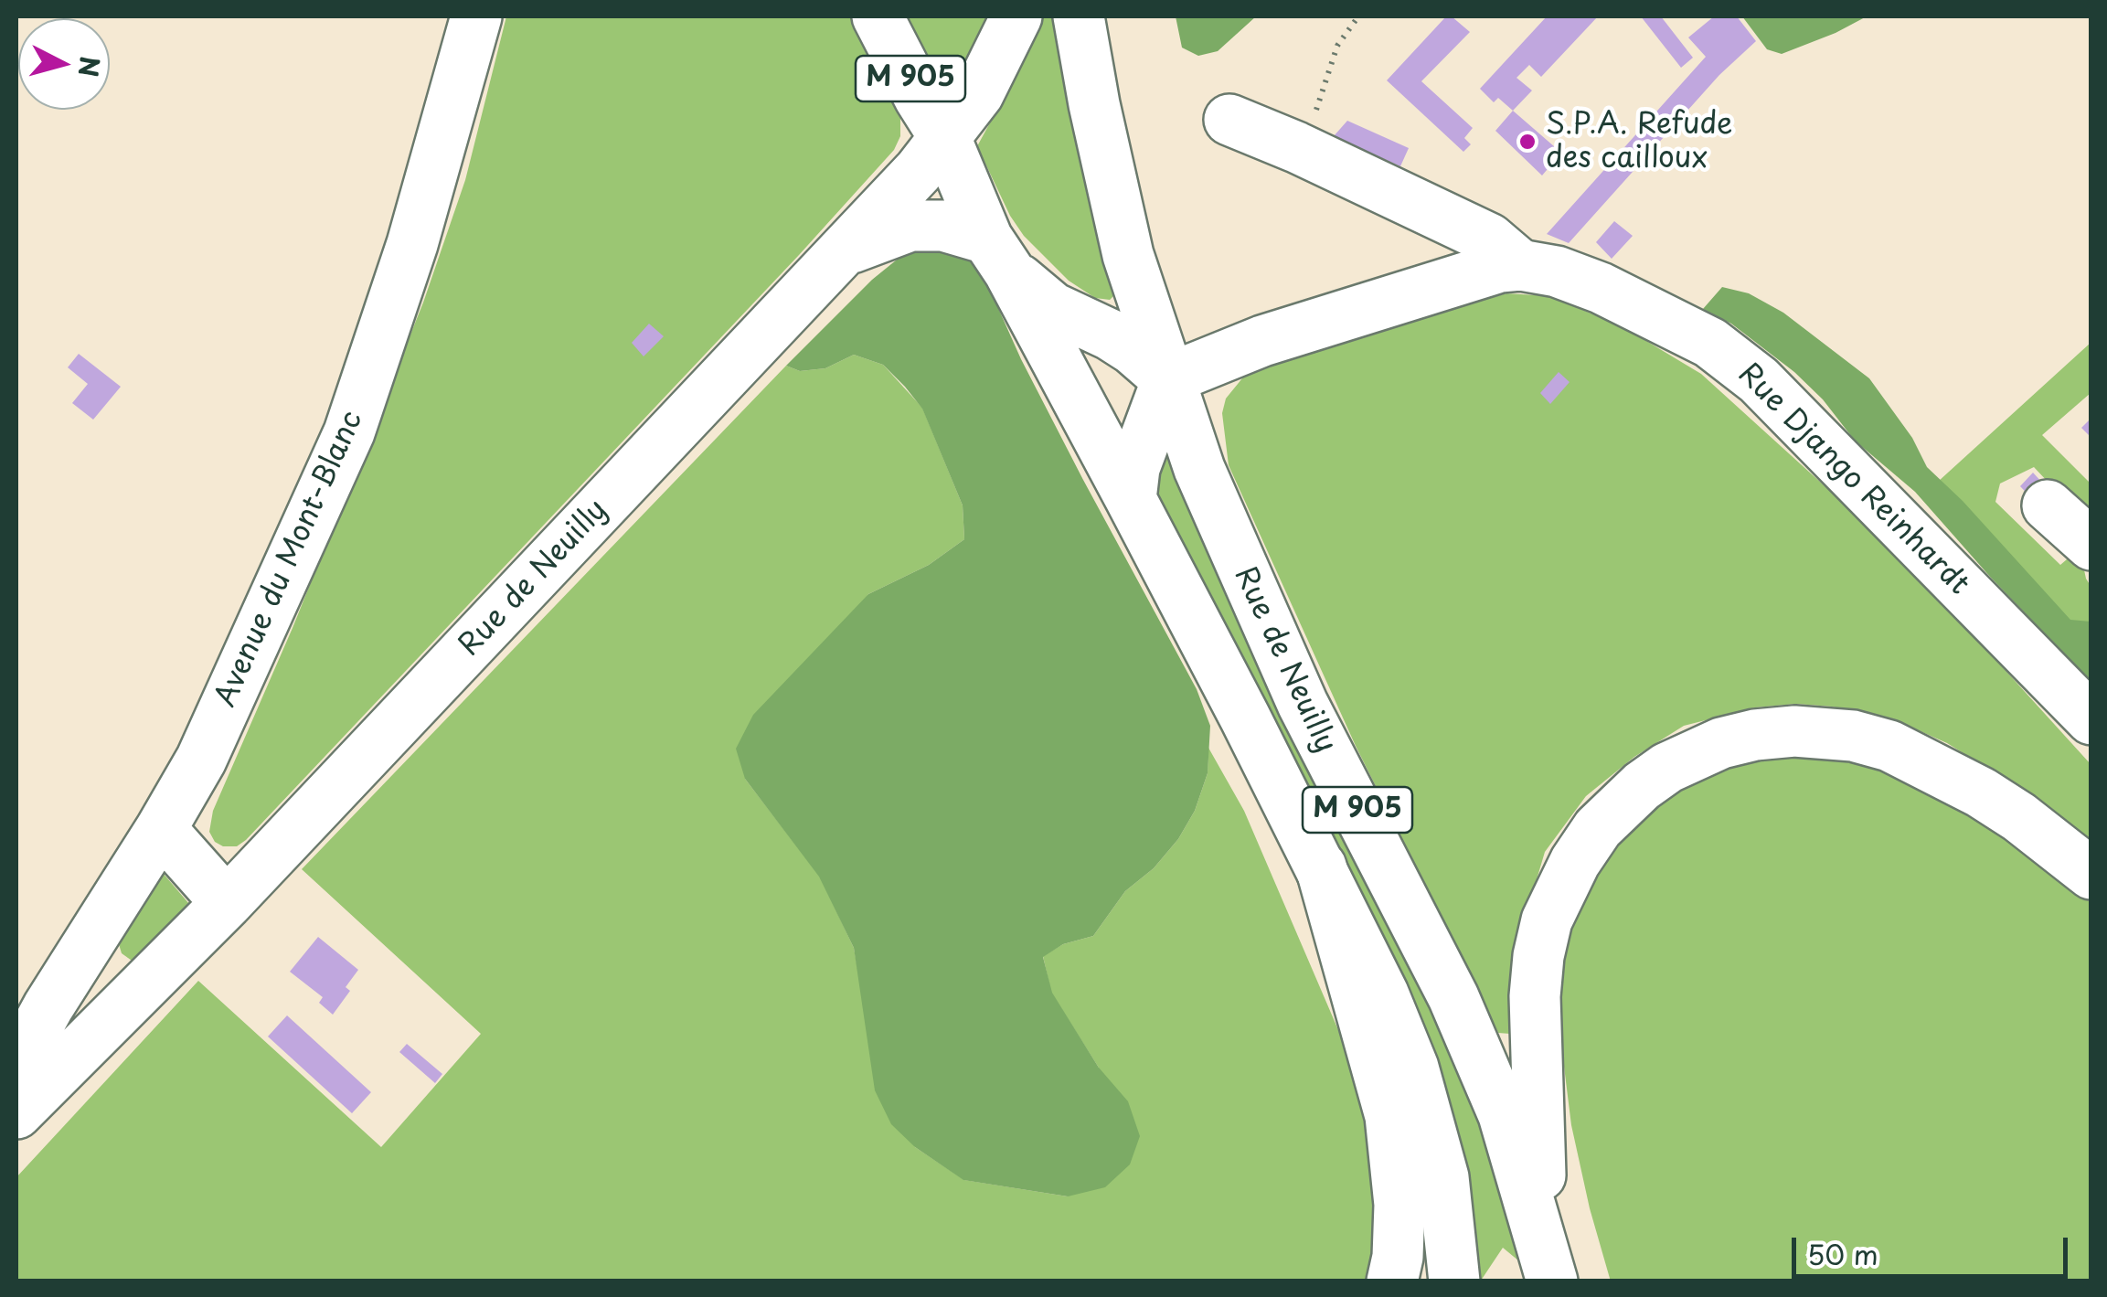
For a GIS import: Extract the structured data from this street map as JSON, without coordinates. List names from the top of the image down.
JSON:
{
  "streets": {
    "main road": [
      "M 905",
      "Rue Django Reinhardt",
      "Avenue du Mont-Blanc",
      "Rue de Neuilly"
    ]
  },
  "crossings": [
    ["M 905", "Rue de Neuilly"],
    ["Rue Django Reinhardt", "Rue de Neuilly"]
  ],
  "places": ["S.P.A. Refude des cailloux"],
  "scale_bar": "50 m",
  "north": "right"
}
